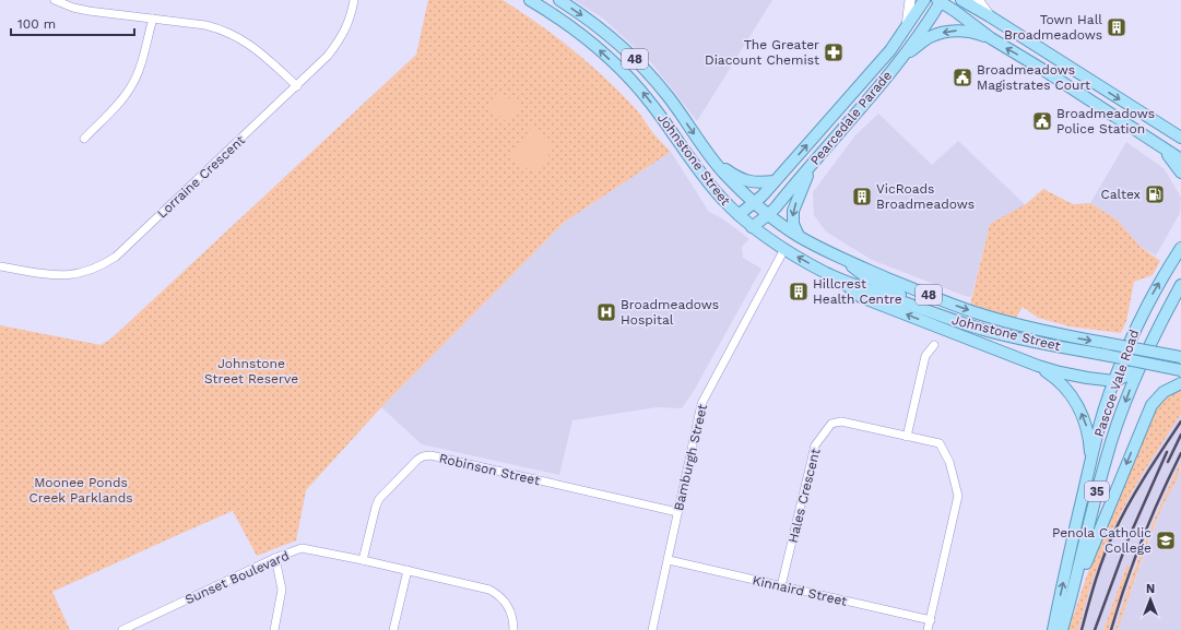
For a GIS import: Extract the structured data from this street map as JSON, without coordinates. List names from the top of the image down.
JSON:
{
  "streets": {
    "main road": [
      "48",
      "Pearcedale Parade",
      "Johnstone Street",
      "Pascoe Vale Road",
      "35"
    ],
    "street": [
      "Lorraine Crescent",
      "Bamburgh Street",
      "Robinson Street",
      "Hales Crescent",
      "Sunset Boulevard",
      "Kinnaird Street"
    ]
  },
  "crossings": [
    ["Pearcedale Parade", "Johnstone Street"],
    ["Johnstone Street", "Bamburgh Street"],
    ["Bamburgh Street", "Robinson Street"],
    ["Bamburgh Street", "Kinnaird Street"],
    ["Robinson Street", "Sunset Boulevard"],
    ["Hales Crescent", "Kinnaird Street"]
  ],
  "parks": ["Johnstone Street Reserve", "Moonee Ponds Creek Parklands"],
  "places": {
    "building": ["Town Hall Broadmeadows", "VicRoads Broadmeadows", "Hillcrest Health Centre"],
    "pharmacy": ["The Greater Diacount Chemist"],
    "public building": ["Broadmeadows Magistrates Court", "Broadmeadows Police Station"],
    "fuel station": ["Caltex"],
    "hospital": ["Broadmeadows Hospital"],
    "school or university": ["Penola Catholic College"]
  },
  "scale_bar": "100 m",
  "north": "top"
}
